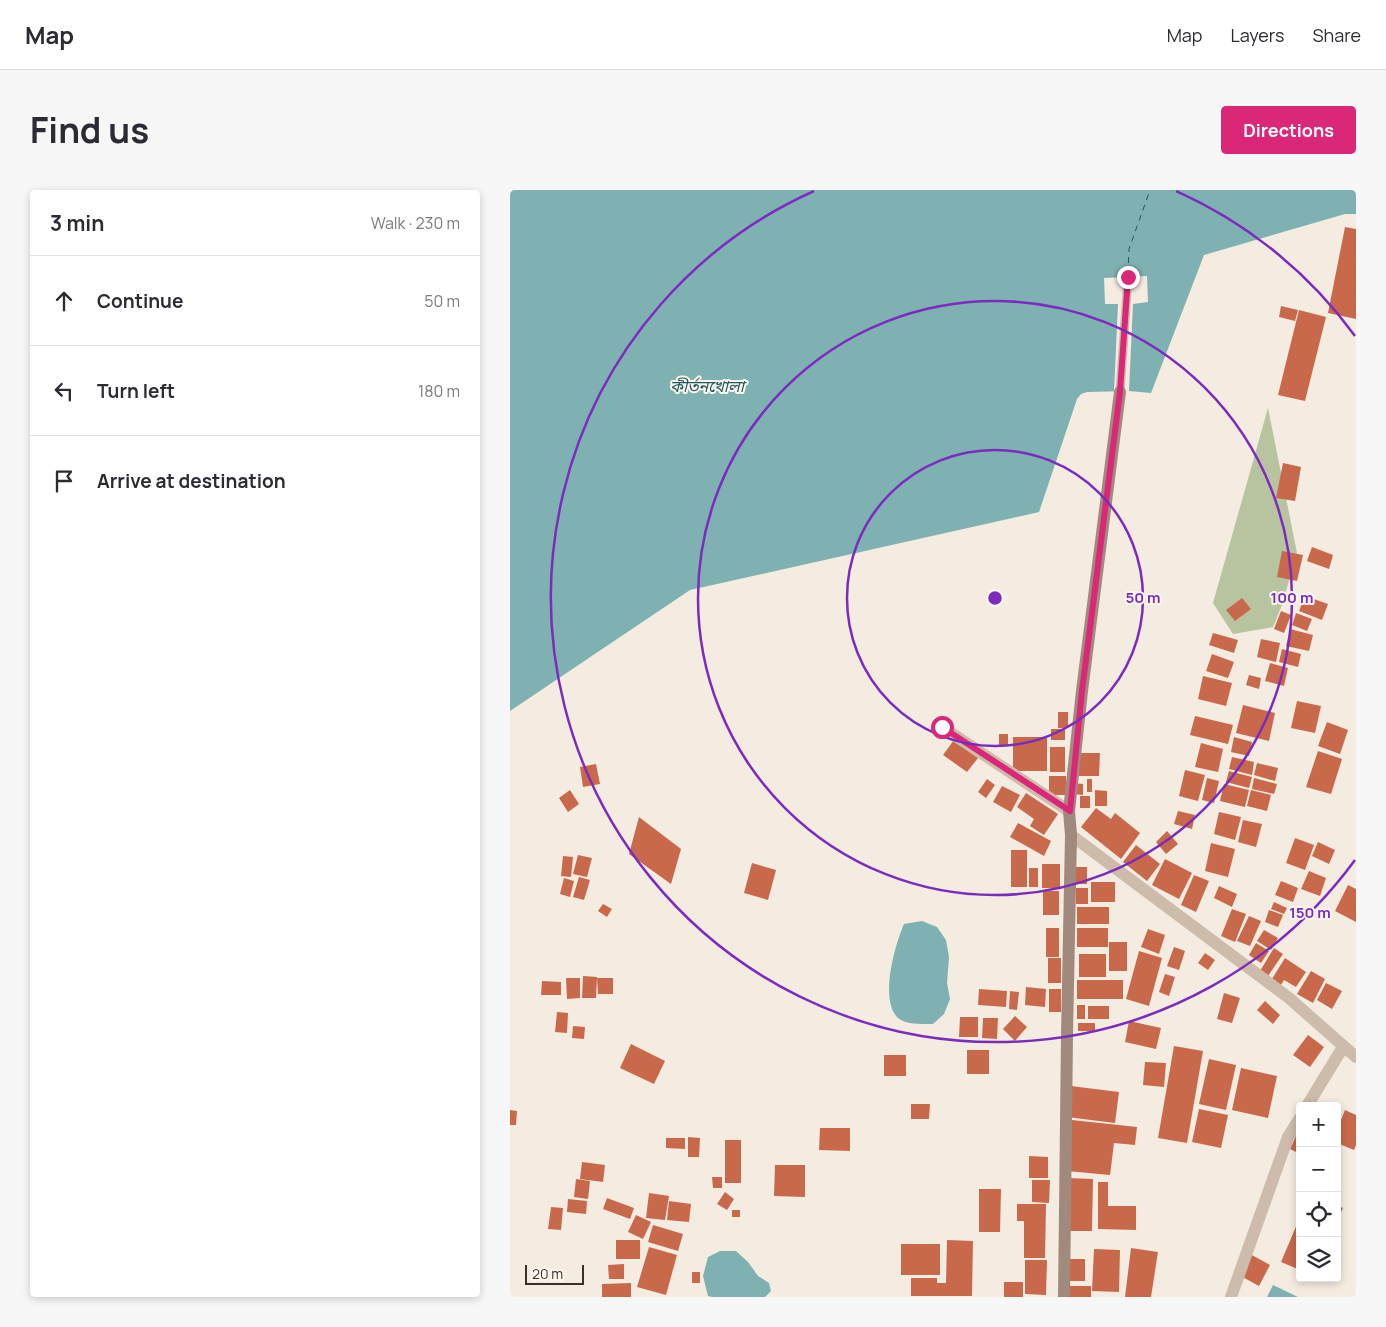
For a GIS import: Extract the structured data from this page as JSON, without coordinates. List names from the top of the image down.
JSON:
{
  "water": ["কীর্তনখোলা"],
  "scale_bar": "20 m",
  "page": {
    "header": "Map",
    "nav": ["Map", "Layers", "Share"],
    "title": "Find us",
    "buttons": "Directions",
    "heading": ["3 min", "Walk · 230 m"],
    "list": [
      ["Continue", "50 m"],
      ["Turn left", "180 m"],
      "Arrive at destination"
    ],
    "map_buttons": ["+", "−"],
    "scale": "20 m"
  },
  "rings": ["50 m", "100 m", "150 m"]
}
